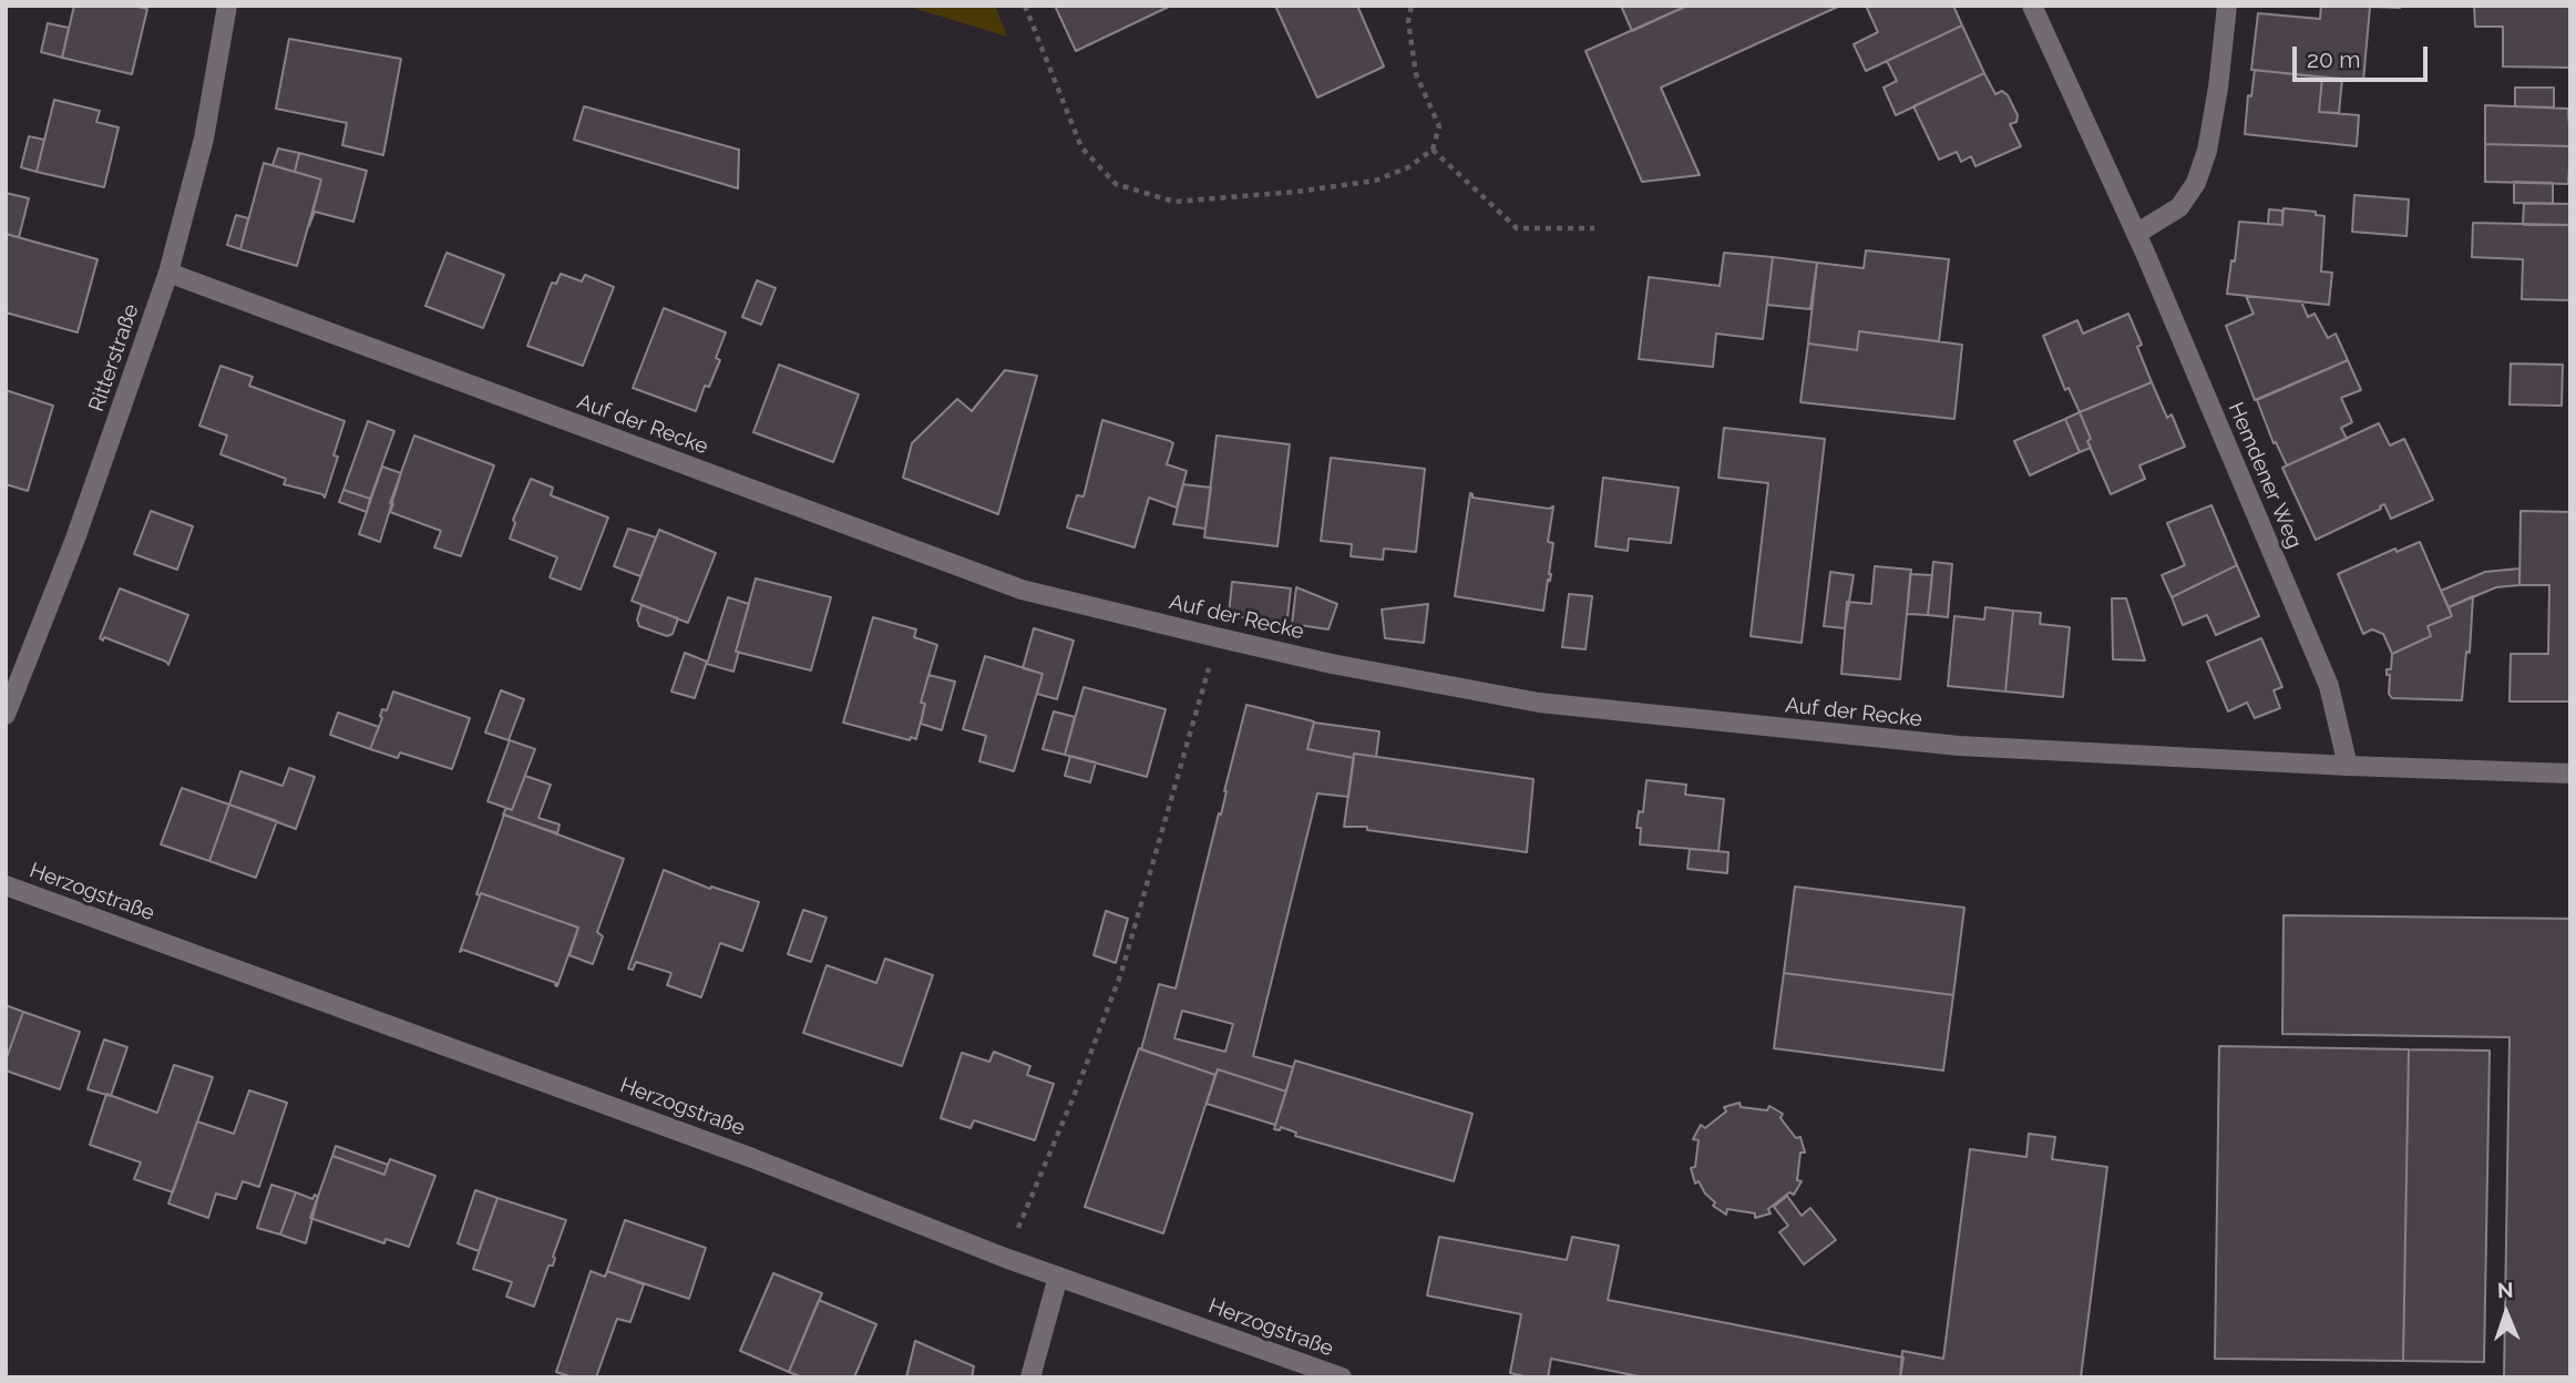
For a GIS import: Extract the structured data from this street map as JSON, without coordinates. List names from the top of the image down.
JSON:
{
  "streets": {
    "street": [
      "Ritterstraße",
      "Auf der Recke",
      "Hemdener Weg",
      "Herzogstraße"
    ]
  },
  "crossings": [
    ["Ritterstraße", "Auf der Recke"],
    ["Auf der Recke", "Hemdener Weg"]
  ],
  "scale_bar": "20 m",
  "north": "top"
}
